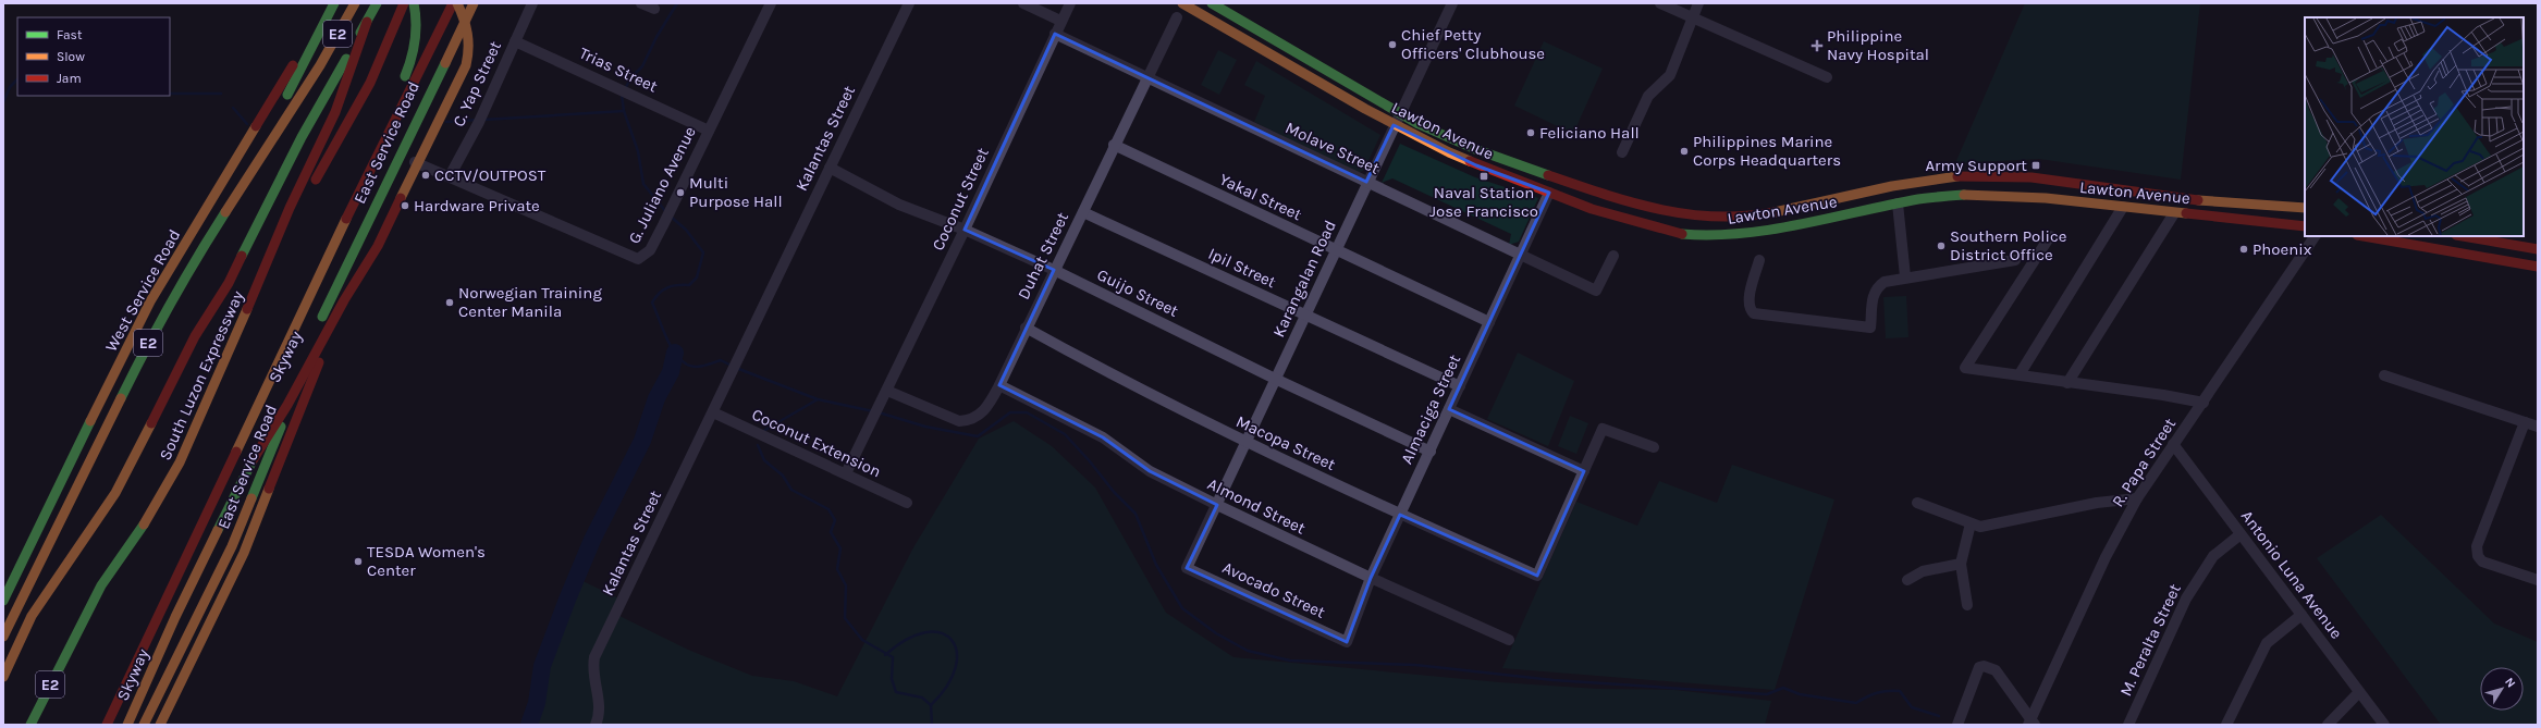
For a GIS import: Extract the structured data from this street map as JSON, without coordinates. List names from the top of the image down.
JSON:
{
  "streets": {
    "main road": [
      "E2",
      "Lawton Avenue",
      "East Service Road",
      "West Service Road",
      "Skyway",
      "South Luzon Expressway"
    ],
    "street": [
      "Trias Street",
      "C. Yap Street",
      "Kalantas Street",
      "Molave Street",
      "G. Juliano Avenue",
      "Yakal Street",
      "Coconut Street",
      "Duhat Street",
      "Ipil Street",
      "Karangalan Road",
      "Guijo Street",
      "Almaciga Street",
      "Coconut Extension",
      "Macopa Street",
      "R. Papa Street",
      "Almond Street",
      "Antonio Luna Avenue",
      "Avocado Street",
      "M. Peralta Street"
    ]
  },
  "crossings": [
    ["Trias Street", "C. Yap Street"],
    ["Trias Street", "G. Juliano Avenue"],
    ["C. Yap Street", "G. Juliano Avenue"],
    ["Lawton Avenue", "Karangalan Road"],
    ["Lawton Avenue", "Almaciga Street"],
    ["Kalantas Street", "Guijo Street"],
    ["Kalantas Street", "Coconut Extension"],
    ["East Service Road", "G. Juliano Avenue"],
    ["Molave Street", "Coconut Street"],
    ["Molave Street", "Duhat Street"],
    ["Molave Street", "Karangalan Road"],
    ["Molave Street", "Almaciga Street"],
    ["Yakal Street", "Duhat Street"],
    ["Yakal Street", "Karangalan Road"],
    ["Yakal Street", "Almaciga Street"],
    ["Coconut Street", "Duhat Street"],
    ["Coconut Street", "Guijo Street"],
    ["Coconut Street", "Coconut Extension"],
    ["Duhat Street", "Ipil Street"],
    ["Duhat Street", "Guijo Street"],
    ["Duhat Street", "Macopa Street"],
    ["Duhat Street", "Almond Street"],
    ["Ipil Street", "Karangalan Road"],
    ["Ipil Street", "Almaciga Street"],
    ["Karangalan Road", "Guijo Street"],
    ["Karangalan Road", "Macopa Street"],
    ["Karangalan Road", "Almond Street"],
    ["Karangalan Road", "Avocado Street"],
    ["Guijo Street", "Almaciga Street"],
    ["Almaciga Street", "Macopa Street"],
    ["Almaciga Street", "Almond Street"],
    ["Almaciga Street", "Avocado Street"],
    ["R. Papa Street", "Antonio Luna Avenue"],
    ["Antonio Luna Avenue", "M. Peralta Street"]
  ],
  "places": {
    "other": [
      "Chief Petty Officers' Clubhouse",
      "Feliciano Hall",
      "Philippines Marine Corps Headquarters",
      "CCTV/OUTPOST",
      "Multi Purpose Hall",
      "Hardware Private",
      "Southern Police District Office",
      "Phoenix",
      "Norwegian Training Center Manila",
      "TESDA Women's Center"
    ],
    "health": ["Philippine Navy Hospital"],
    "transit": ["Army Support", "Naval Station Jose Francisco"]
  },
  "legend": ["Fast", "Slow", "Jam"],
  "north": "top right"
}
